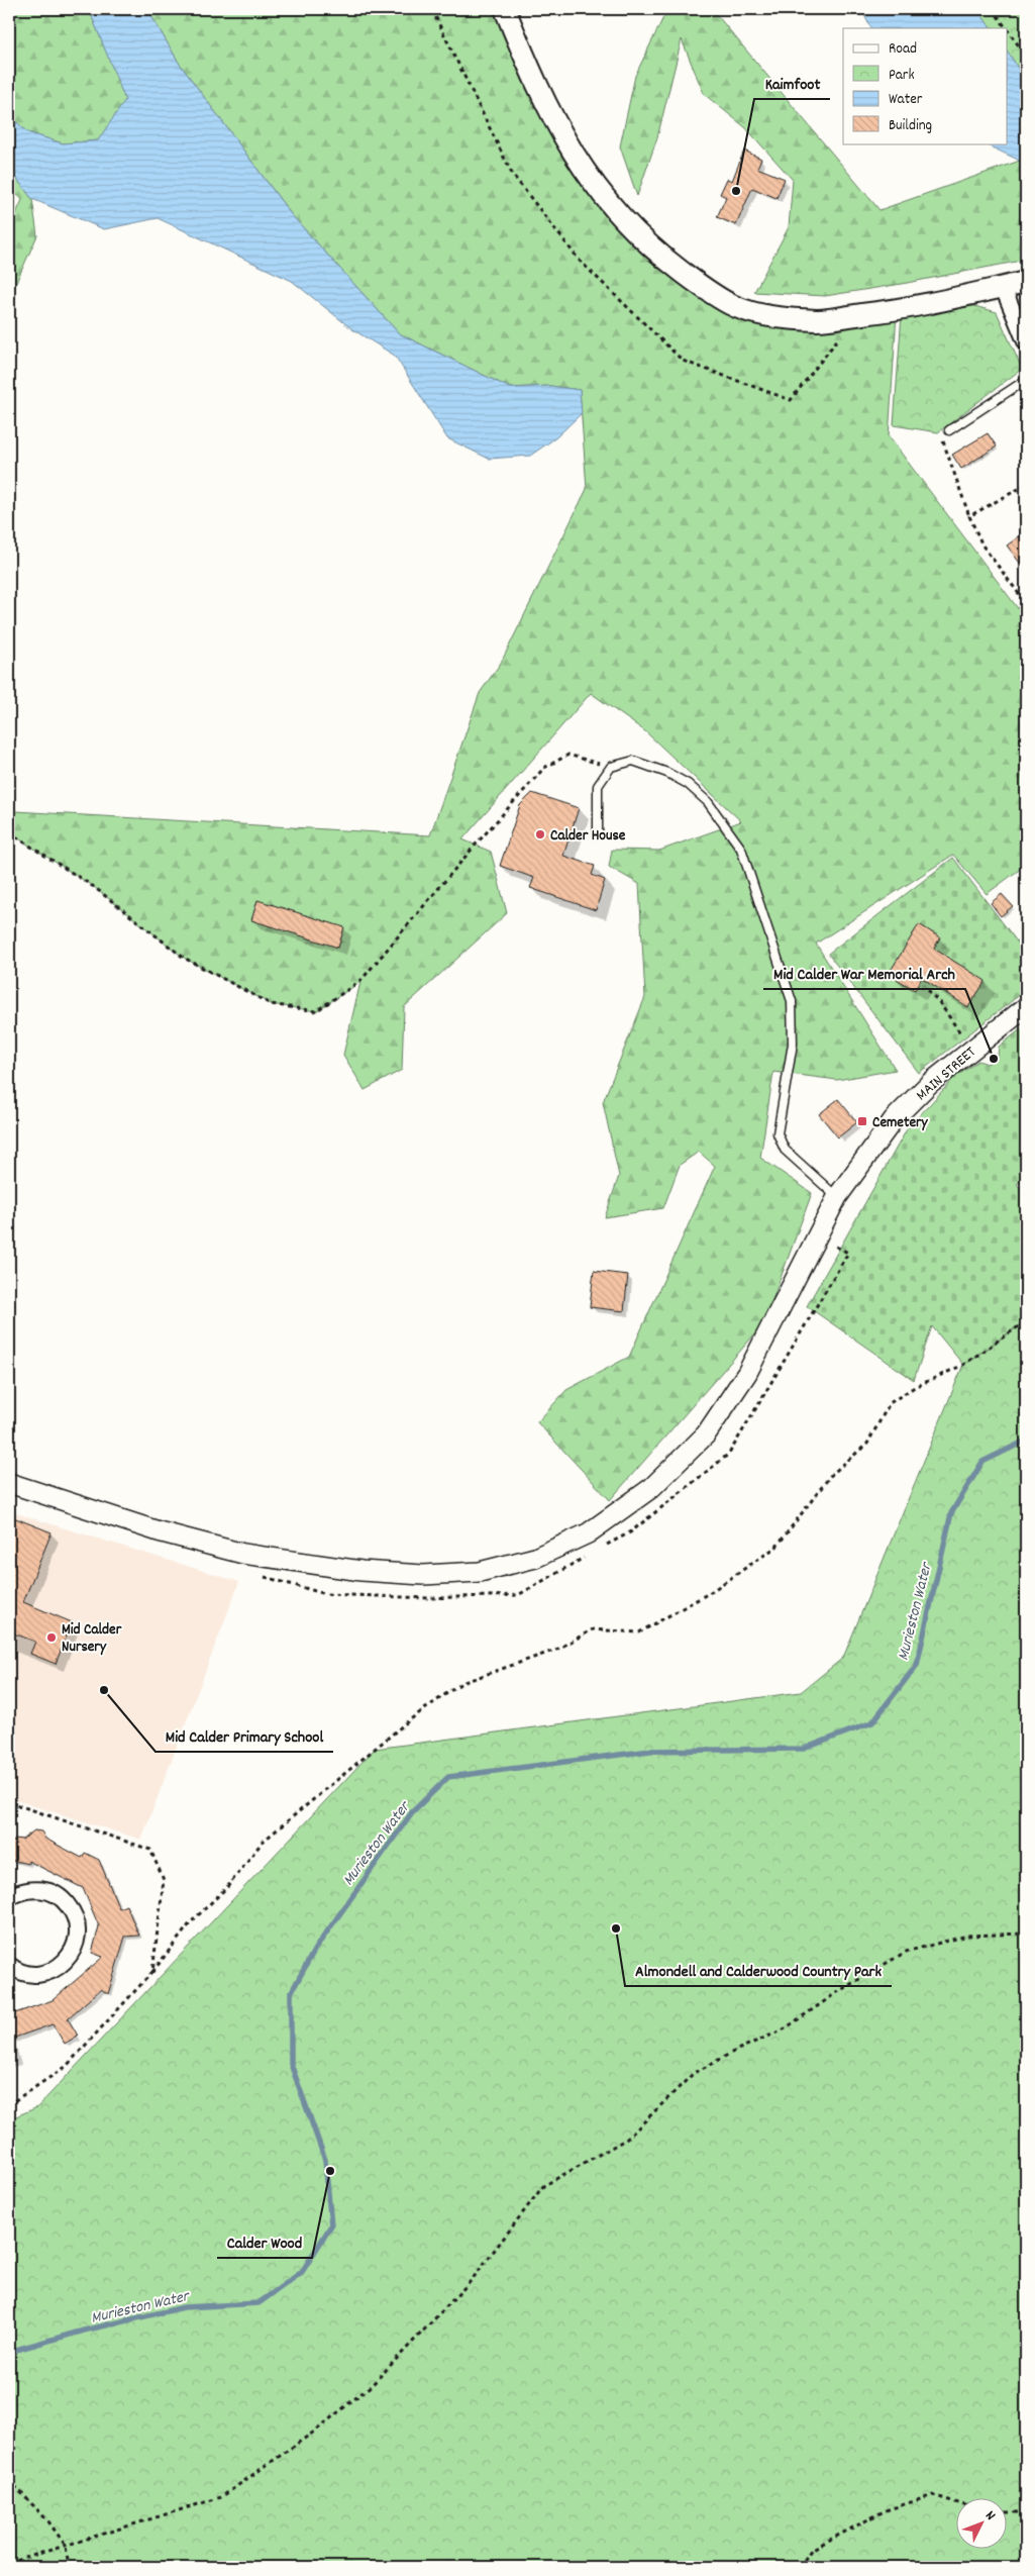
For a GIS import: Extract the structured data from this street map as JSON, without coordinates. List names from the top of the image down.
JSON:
{
  "streets": {
    "street": ["MAIN STREET"]
  },
  "water": ["Murieston Water"],
  "places": {
    "other": [
      "Kaimfoot",
      "Calder House",
      "Mid Calder War Memorial Arch",
      "Mid Calder Nursery",
      "Mid Calder Primary School",
      "Almondell and Calderwood Country Park",
      "Calder Wood"
    ],
    "transit": ["Cemetery"]
  },
  "legend": [
    "Road",
    "Park",
    "Water",
    "Building"
  ],
  "north": "top right"
}
